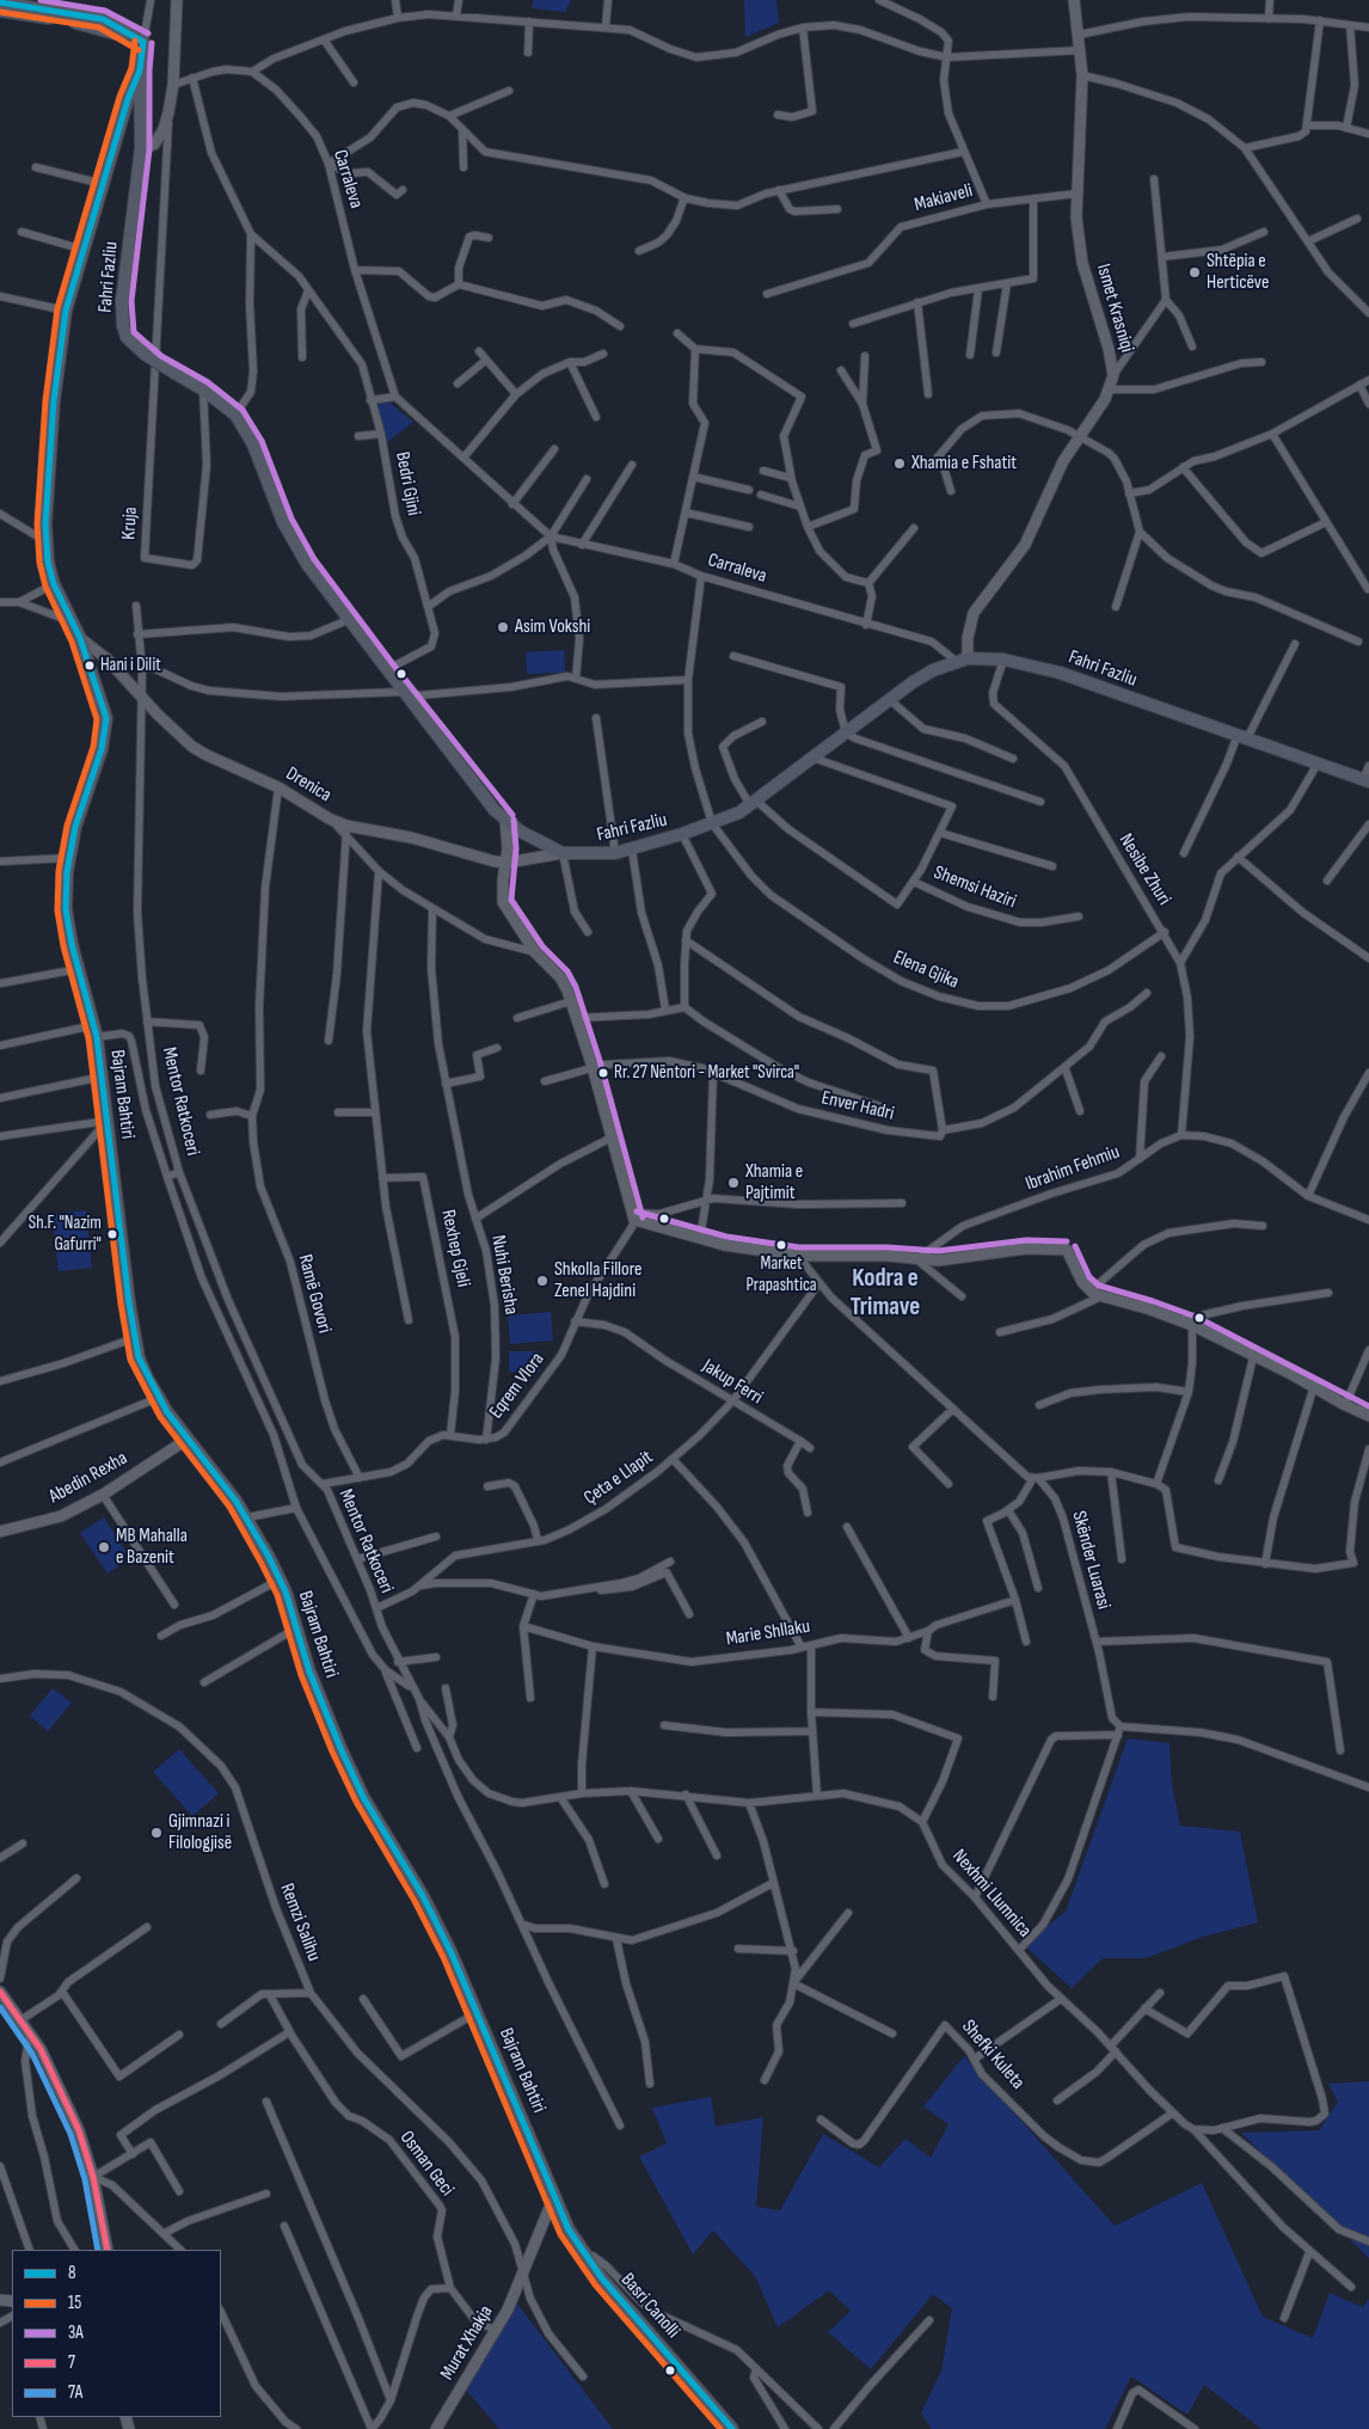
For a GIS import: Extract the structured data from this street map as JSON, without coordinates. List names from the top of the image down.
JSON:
{
  "streets": {
    "main road": ["Fahri Fazliu", "Bajram Bahtiri", "Basri Canolli"],
    "street": [
      "Carraleva",
      "Makiaveli",
      "Ismet Krasniqi",
      "Bedri Gjini",
      "Kruja",
      "Drenica",
      "Nesibe Zhuri",
      "Shemsi Haziri",
      "Elena Gjika",
      "Mentor Ratkoceri",
      "Enver Hadri",
      "Ibrahim Fehmiu",
      "Rexhep Gjeli",
      "Nuhi Berisha",
      "Ramë Govori",
      "Jakup Ferri",
      "Eqrem Vlora",
      "Abedin Rexha",
      "Çeta e Llapit",
      "Skënder Luarasi",
      "Marie Shllaku",
      "Nexhmi Llumnica",
      "Remzi Salihu",
      "Shefki Kuleta",
      "Osman Geci",
      "Murat Xhakja"
    ]
  },
  "crossings": [
    ["Carraleva", "Fahri Fazliu"],
    ["Carraleva", "Ismet Krasniqi"],
    ["Carraleva", "Elena Gjika"],
    ["Makiaveli", "Ismet Krasniqi"],
    ["Fahri Fazliu", "Ismet Krasniqi"],
    ["Fahri Fazliu", "Bedri Gjini"],
    ["Fahri Fazliu", "Kruja"],
    ["Fahri Fazliu", "Drenica"],
    ["Fahri Fazliu", "Nesibe Zhuri"],
    ["Fahri Fazliu", "Shemsi Haziri"],
    ["Fahri Fazliu", "Elena Gjika"],
    ["Fahri Fazliu", "Bajram Bahtiri"],
    ["Drenica", "Bajram Bahtiri"],
    ["Drenica", "Mentor Ratkoceri"],
    ["Drenica", "Ramë Govori"],
    ["Nesibe Zhuri", "Elena Gjika"],
    ["Nesibe Zhuri", "Ibrahim Fehmiu"],
    ["Bajram Bahtiri", "Abedin Rexha"],
    ["Bajram Bahtiri", "Basri Canolli"],
    ["Bajram Bahtiri", "Murat Xhakja"],
    ["Mentor Ratkoceri", "Çeta e Llapit"],
    ["Rexhep Gjeli", "Eqrem Vlora"],
    ["Nuhi Berisha", "Eqrem Vlora"],
    ["Jakup Ferri", "Eqrem Vlora"],
    ["Jakup Ferri", "Çeta e Llapit"],
    ["Çeta e Llapit", "Skënder Luarasi"],
    ["Nexhmi Llumnica", "Shefki Kuleta"],
    ["Remzi Salihu", "Murat Xhakja"],
    ["Basri Canolli", "Murat Xhakja"]
  ],
  "districts": ["Kodra e Trimave"],
  "places": [
    "Shtëpia e Herticëve",
    "Xhamia e Fshatit",
    "Asim Vokshi",
    "Hani i Dilit",
    "Rr. 27 Nëntori - Market \"Svirca\"",
    "Xhamia e Pajtimit",
    "Sh.F. \"Nazim Gafurri\"",
    "Market Prapashtica",
    "Shkolla Fillore Zenel Hajdini",
    "MB Mahalla e Bazenit",
    "Gjimnazi i Filologjisë"
  ],
  "lines": [
    "transit line 3A",
    "transit line 8",
    "transit line 15",
    "transit line 7",
    "transit line 7A"
  ],
  "legend": [
    "8",
    "15",
    "3A",
    "7",
    "7A"
  ]
}
